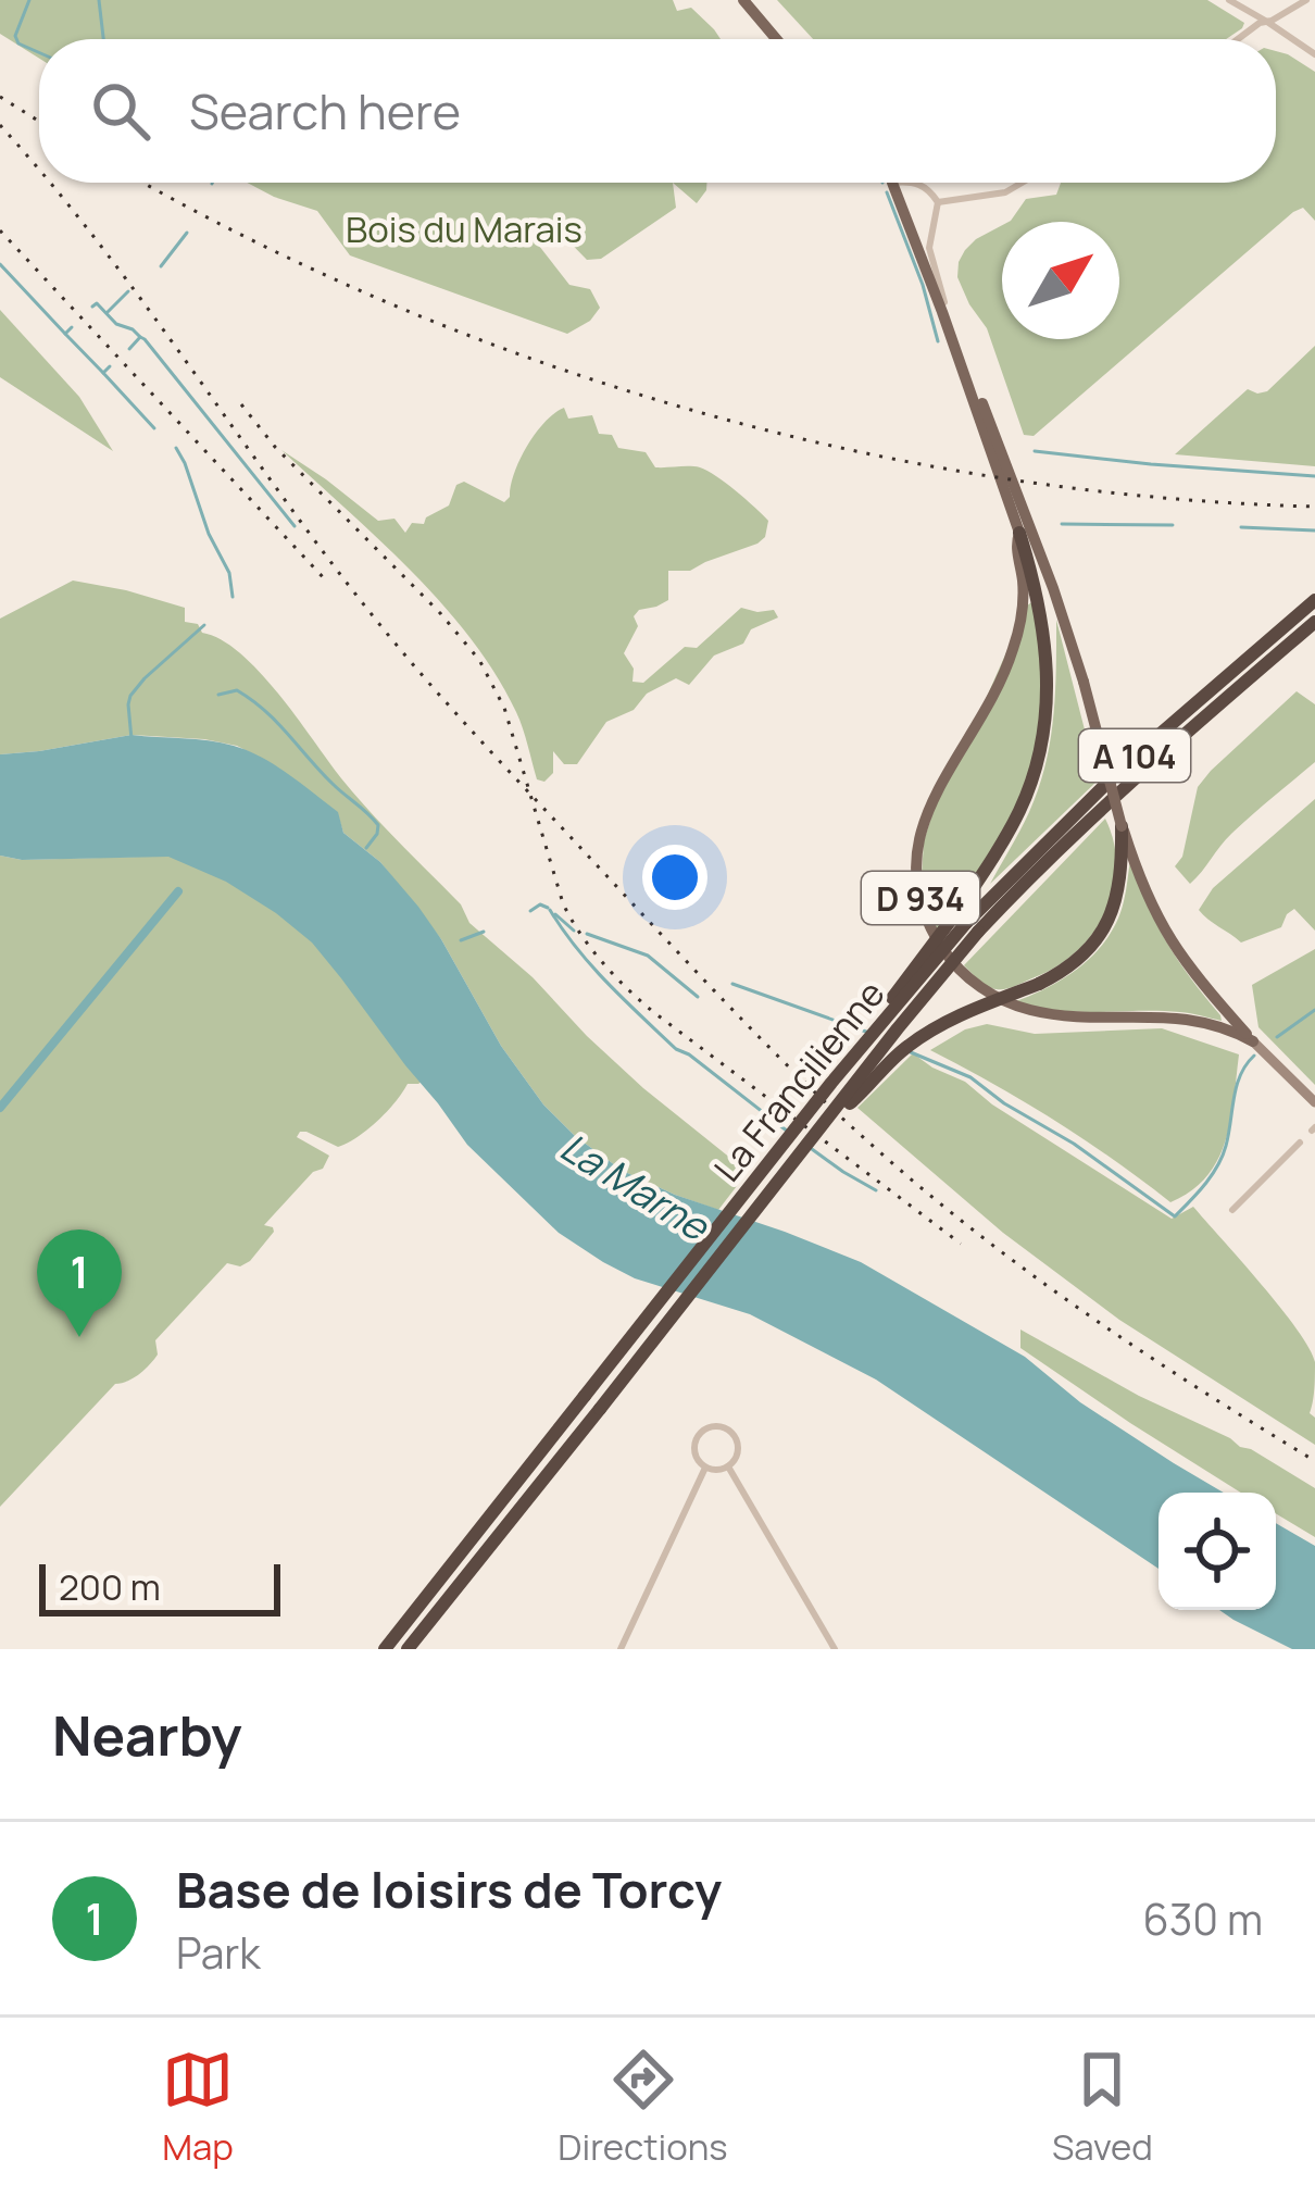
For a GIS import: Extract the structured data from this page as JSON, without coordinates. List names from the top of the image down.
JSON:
{
  "streets": {
    "highway": ["A 104", "La Francilienne"],
    "main road": ["D 934"]
  },
  "water": ["La Marne"],
  "parks": ["Bois du Marais"],
  "scale_bar": "200 m",
  "north": "top right",
  "page": {
    "search": "Search here",
    "pins": "1",
    "scale": "200 m",
    "heading": "Nearby",
    "list": [
      {
        "mark": "1",
        "name": "Base de loisirs de Torcy",
        "note": "Park",
        "value": "630 m"
      }
    ],
    "nav": ["Map", "Directions", "Saved"]
  }
}
